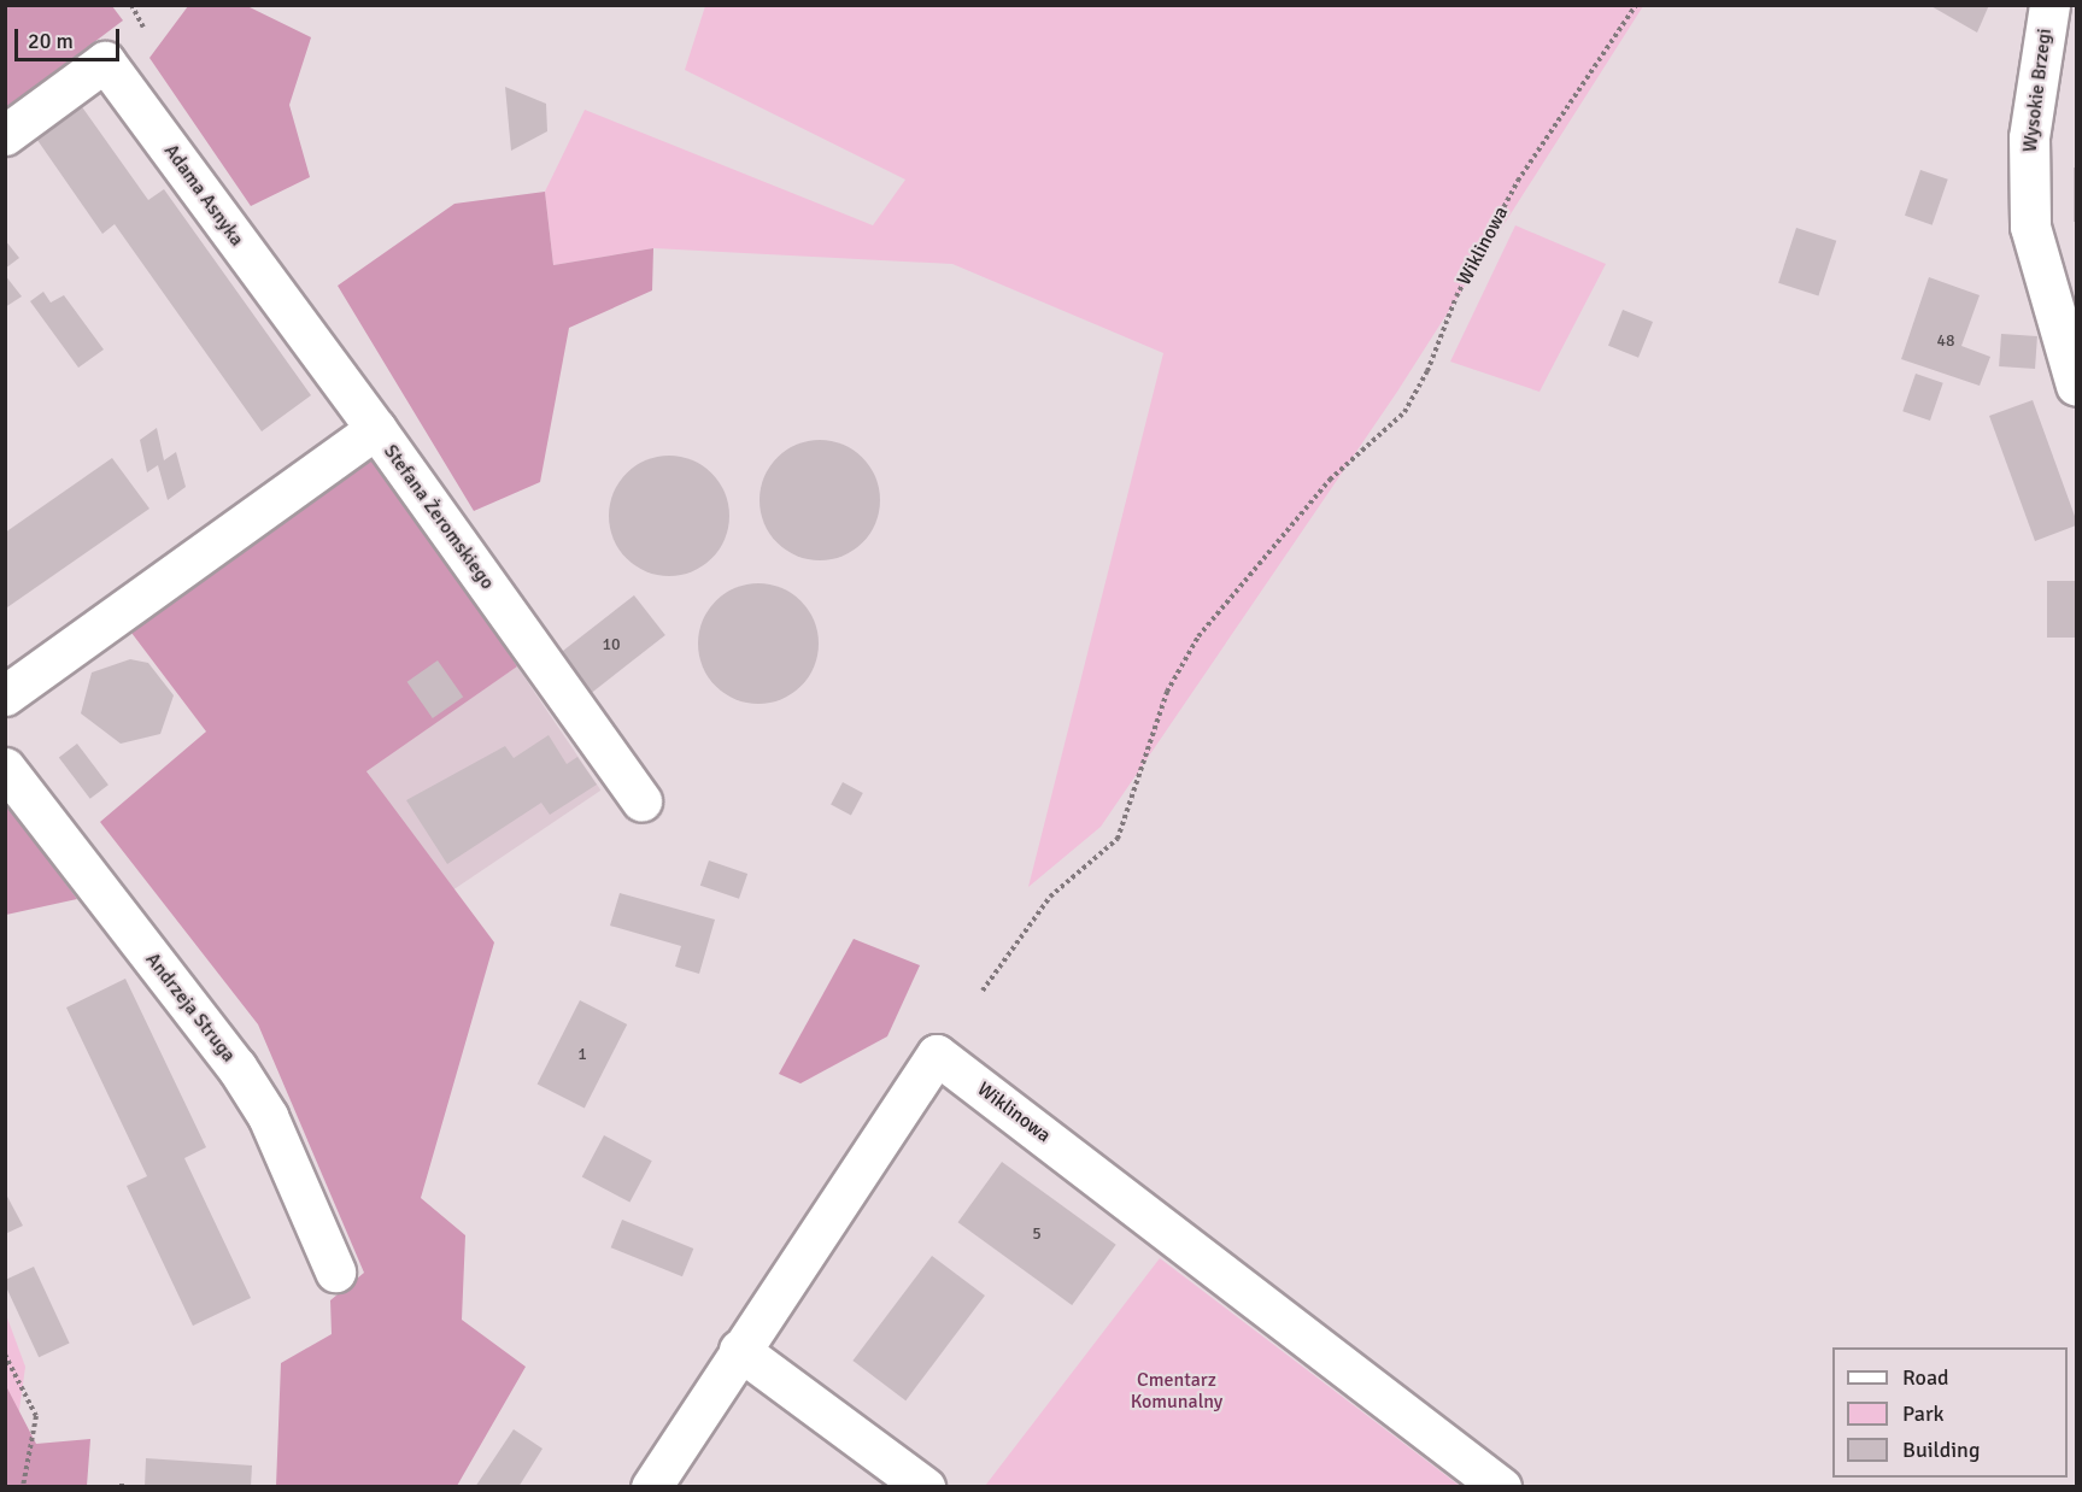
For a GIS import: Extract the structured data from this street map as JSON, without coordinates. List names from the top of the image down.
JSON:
{
  "streets": {
    "street": [
      "Wysokie Brzegi",
      "Adama Asnyka",
      "Wiklinowa",
      "Stefana Żeromskiego",
      "Andrzeja Struga"
    ]
  },
  "crossings": [
    ["Adama Asnyka", "Stefana Żeromskiego"]
  ],
  "parks": ["Cmentarz Komunalny"],
  "house_numbers": [
    "48",
    "10",
    "1",
    "5"
  ],
  "legend": ["Road", "Park", "Building"],
  "scale_bar": "20 m"
}
